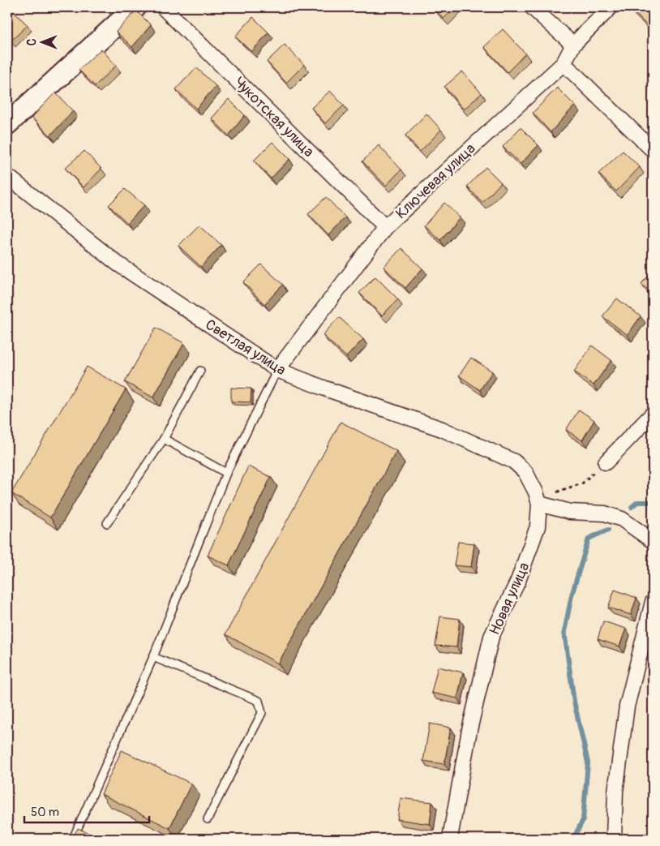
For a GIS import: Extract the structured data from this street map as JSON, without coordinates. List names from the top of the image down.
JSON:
{
  "streets": {
    "street": [
      "Чукотская улица",
      "Ключевая улица",
      "Светлая улица",
      "Новая улица"
    ]
  },
  "crossings": [
    ["Чукотская улица", "Ключевая улица"],
    ["Ключевая улица", "Светлая улица"],
    ["Светлая улица", "Новая улица"]
  ],
  "scale_bar": "50 m",
  "north": "left"
}
